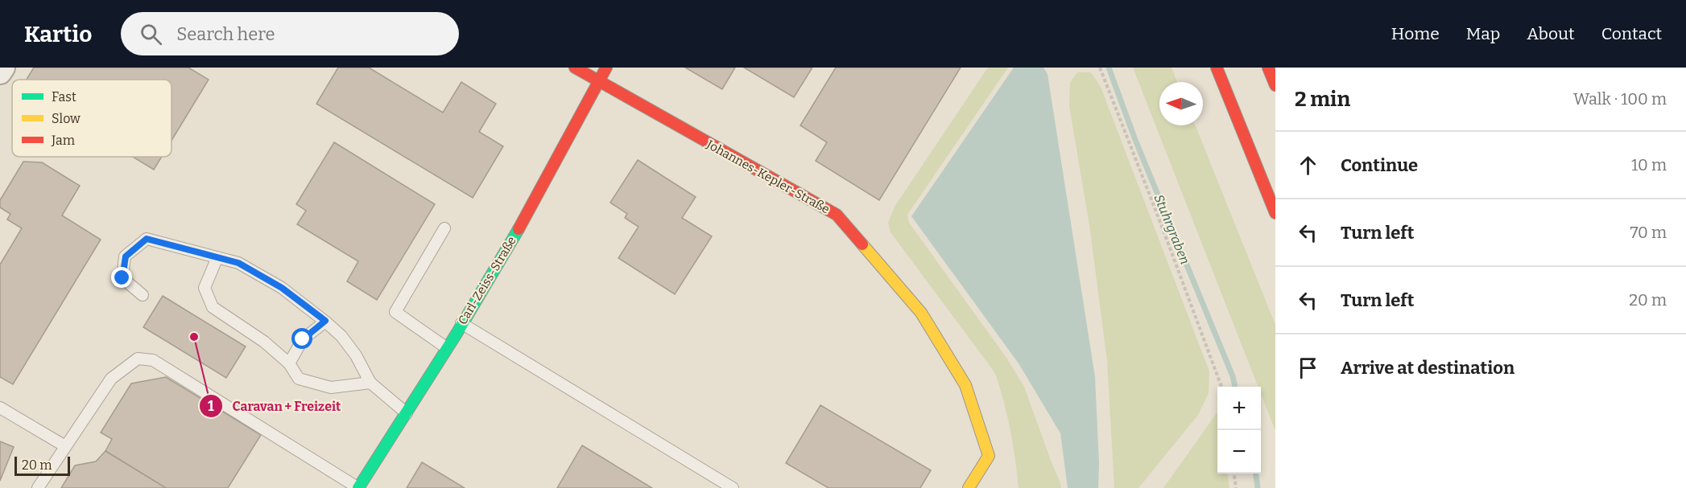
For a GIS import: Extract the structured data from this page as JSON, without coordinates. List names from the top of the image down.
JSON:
{
  "streets": {
    "main road": ["Johannes-Kepler-Straße", "Carl-Zeiss-Straße"]
  },
  "crossings": [
    ["Johannes-Kepler-Straße", "Carl-Zeiss-Straße"]
  ],
  "water": ["Stuhrgraben"],
  "places": ["Caravan + Freizeit"],
  "legend": ["Fast", "Slow", "Jam"],
  "scale_bar": "20 m",
  "north": "left",
  "page": {
    "header": "Kartio",
    "search": "Search here",
    "nav": [
      "Home",
      "Map",
      "About",
      "Contact"
    ],
    "heading": ["2 min", "Walk · 100 m"],
    "list": [
      ["Continue", "10 m"],
      ["Turn left", "70 m"],
      ["Turn left", "20 m"],
      "Arrive at destination"
    ],
    "map_buttons": ["+", "−"],
    "scale": "20 m"
  }
}
